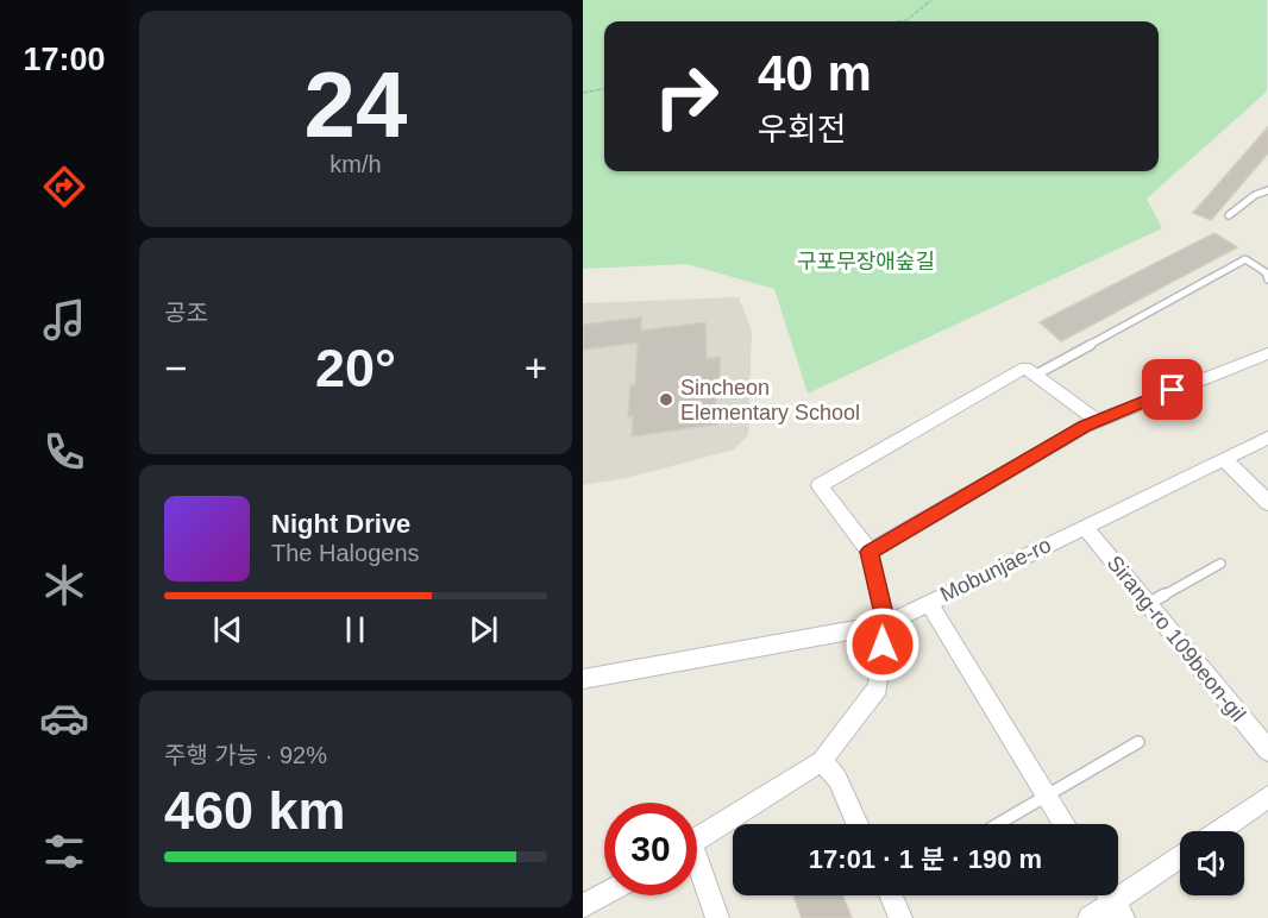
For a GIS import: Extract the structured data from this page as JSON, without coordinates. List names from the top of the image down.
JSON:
{
  "streets": {
    "street": ["Mobunjae-ro", "Sirang-ro 109beon-gil"]
  },
  "crossings": [
    ["Mobunjae-ro", "Sirang-ro 109beon-gil"]
  ],
  "parks": ["구포무장애숲길"],
  "places": ["Sincheon Elementary School"],
  "page": {
    "tabs": "17:00",
    "tile": [
      ["24", "km/h"],
      "공조",
      ["주행 가능 · 92%", "460 km"]
    ],
    "turn": ["40 m", "우회전"],
    "heat": ["−", "20°", "+"],
    "song": ["Night Drive", "The Halogens"],
    "limit": "30",
    "trip": "17:01 · 1 분 · 190 m"
  }
}
